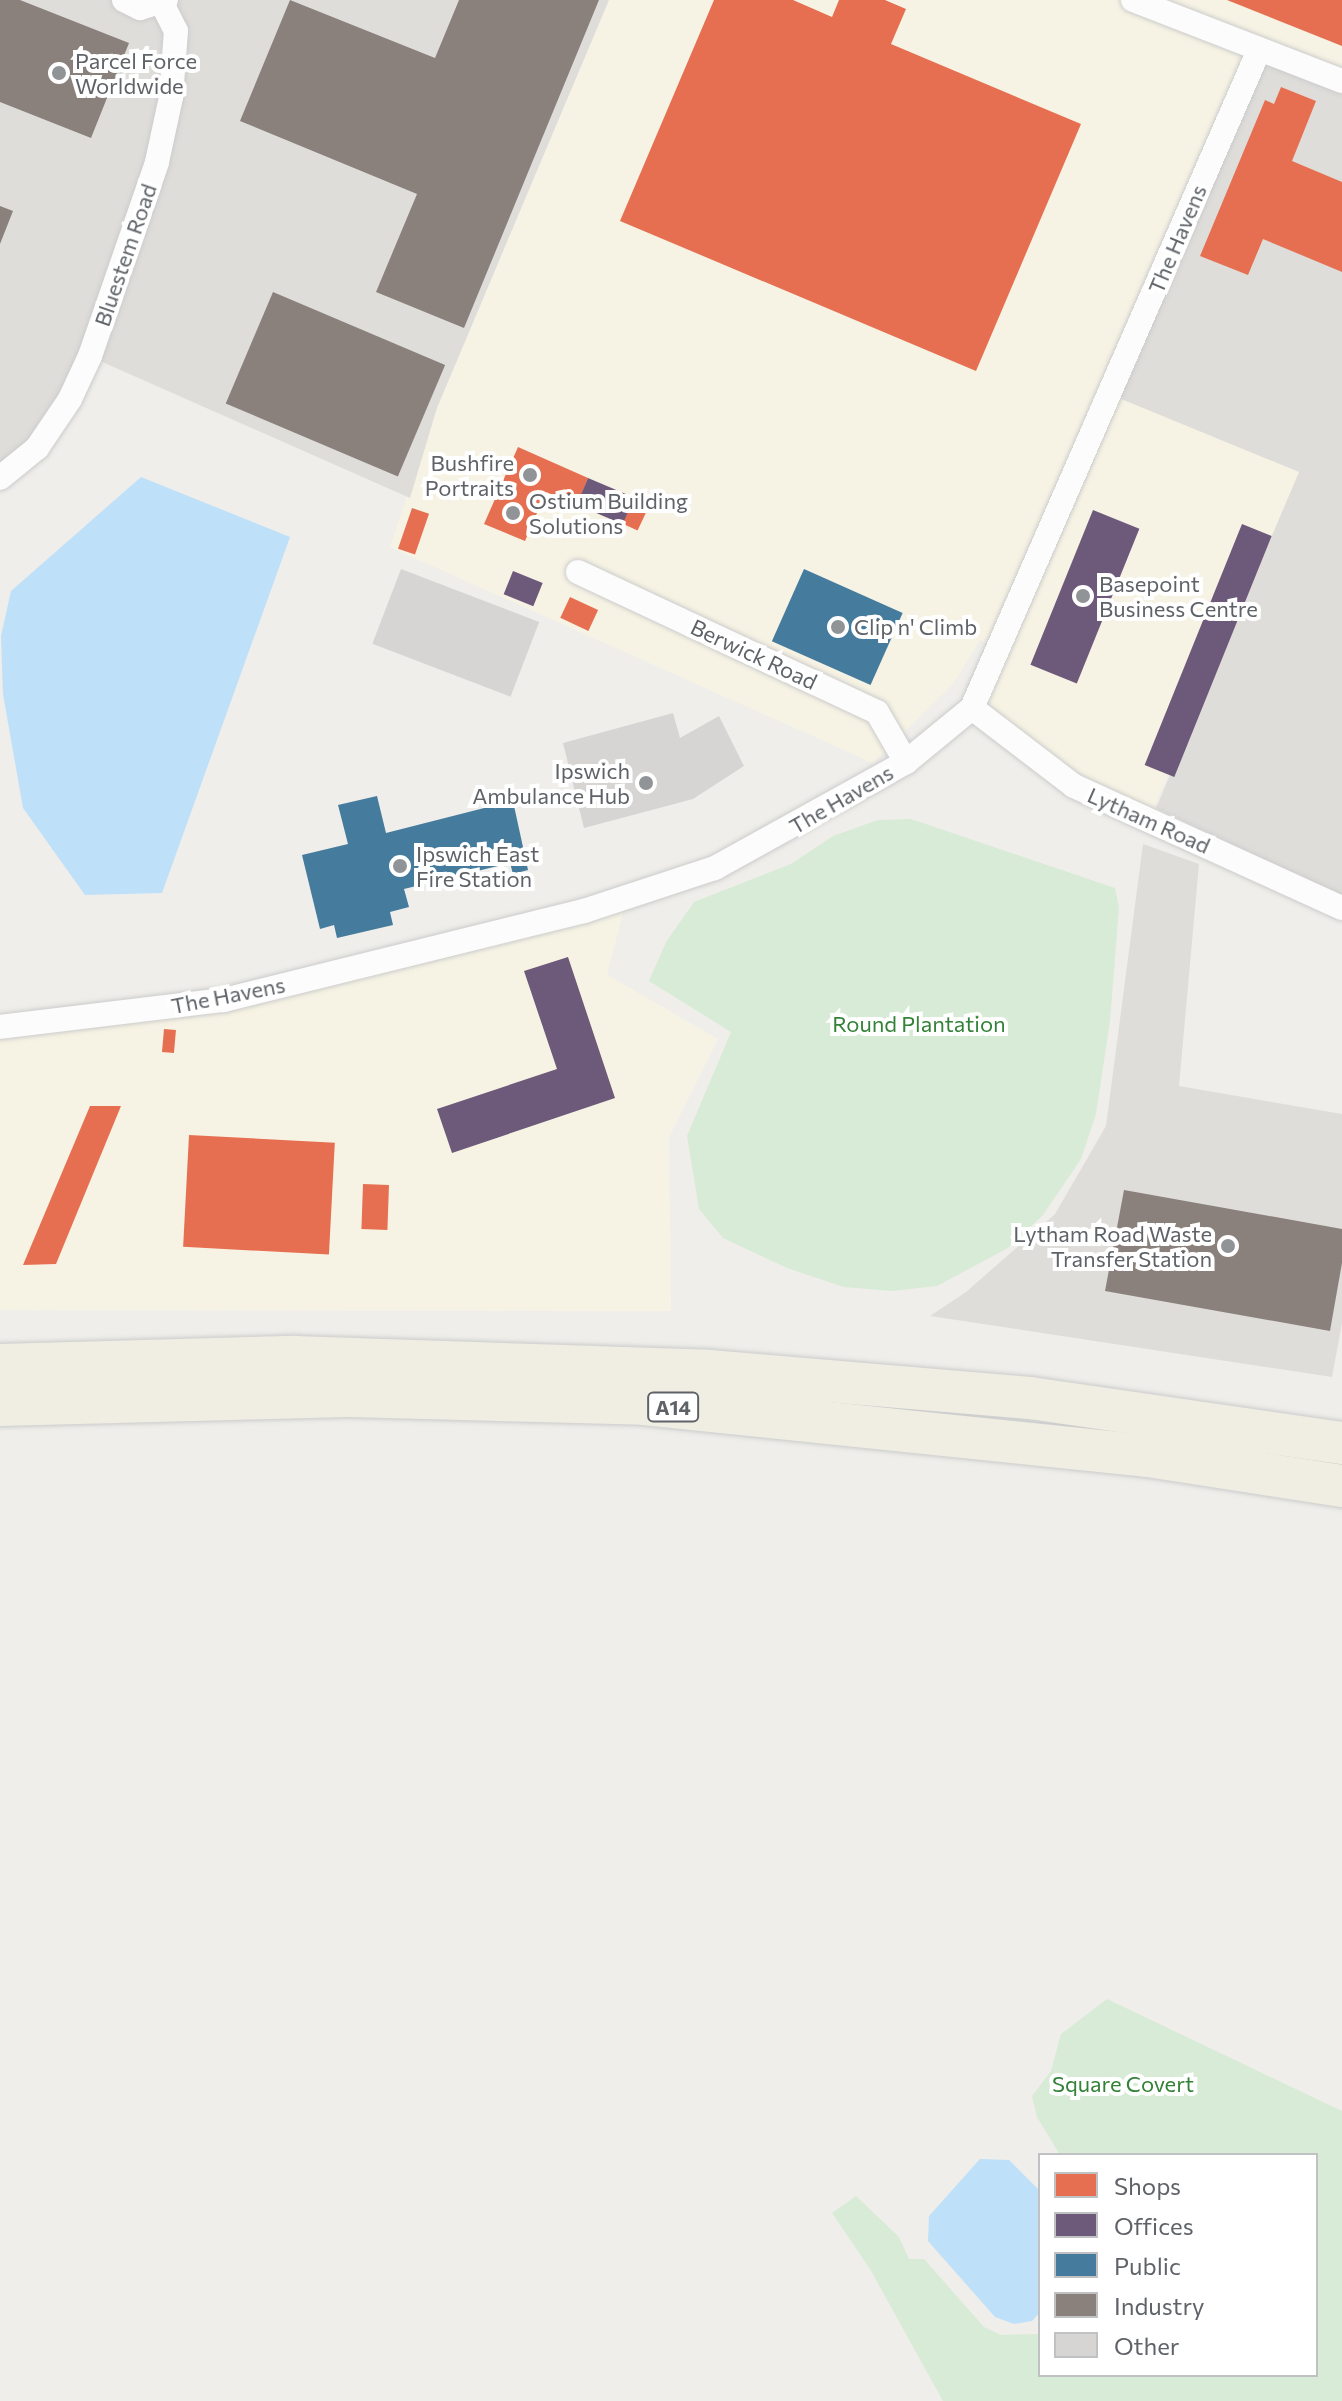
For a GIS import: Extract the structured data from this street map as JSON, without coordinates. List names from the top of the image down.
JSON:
{
  "streets": {
    "highway": ["A14"],
    "street": [
      "The Havens",
      "Bluestem Road",
      "Berwick Road",
      "Lytham Road"
    ]
  },
  "crossings": [
    ["The Havens", "Berwick Road"],
    ["The Havens", "Lytham Road"]
  ],
  "parks": ["Round Plantation", "Square Covert"],
  "places": [
    "Parcel Force Worldwide",
    "Bushfire Portraits",
    "Ostium Building Solutions",
    "Basepoint Business Centre",
    "Clip n' Climb",
    "Ipswich Ambulance Hub",
    "Ipswich East Fire Station",
    "Lytham Road Waste Transfer Station"
  ],
  "legend": [
    "Shops",
    "Offices",
    "Public",
    "Industry",
    "Other"
  ]
}
